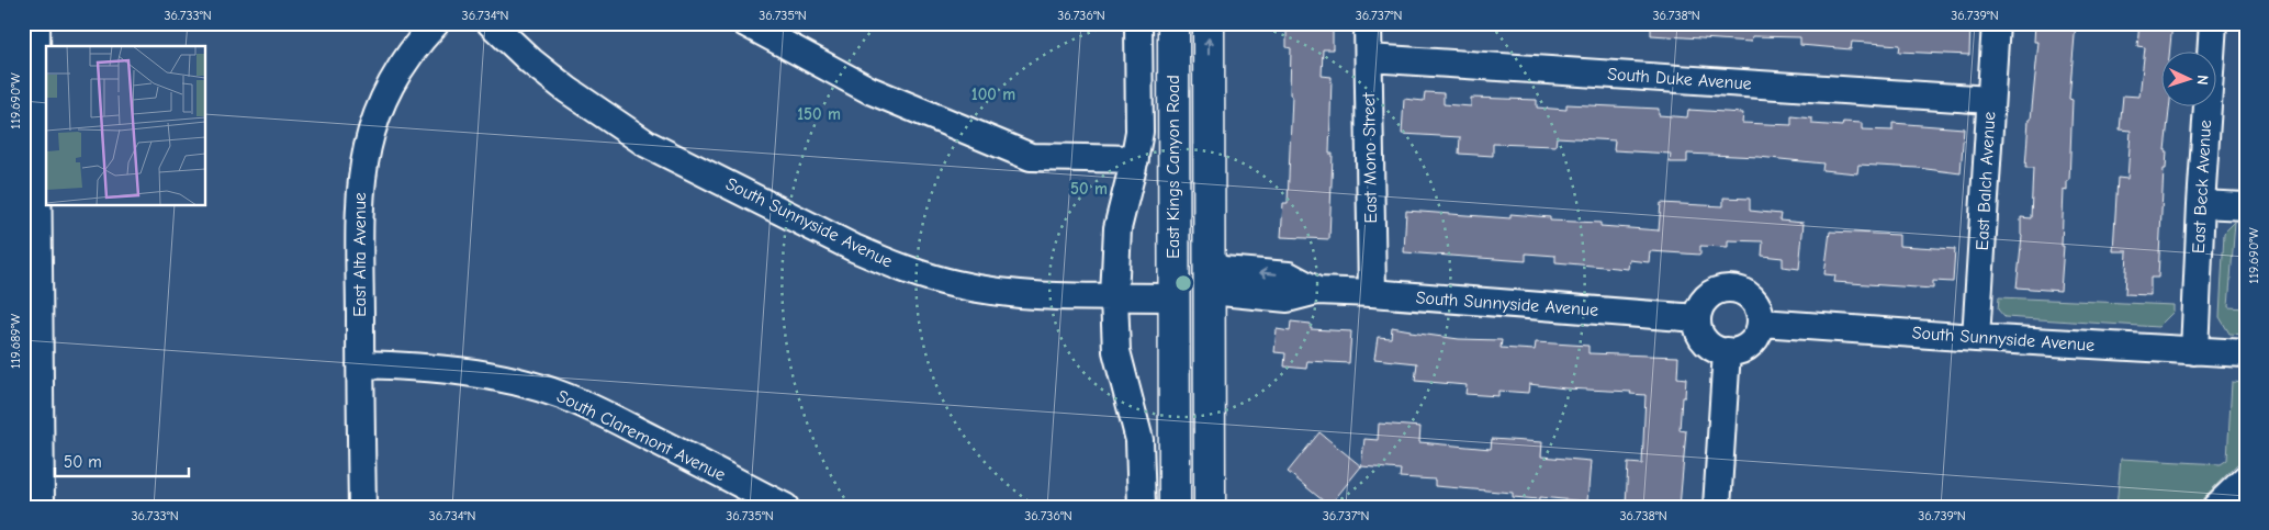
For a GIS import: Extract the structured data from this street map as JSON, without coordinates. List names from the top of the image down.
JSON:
{
  "streets": {
    "main road": ["East Kings Canyon Road"],
    "street": [
      "South Duke Avenue",
      "East Mono Street",
      "East Balch Avenue",
      "East Beck Avenue",
      "South Sunnyside Avenue",
      "East Alta Avenue",
      "South Claremont Avenue"
    ]
  },
  "crossings": [
    ["South Duke Avenue", "East Mono Street"],
    ["South Duke Avenue", "East Balch Avenue"],
    ["East Mono Street", "South Sunnyside Avenue"],
    ["East Kings Canyon Road", "South Sunnyside Avenue"],
    ["East Balch Avenue", "South Sunnyside Avenue"],
    ["East Beck Avenue", "South Sunnyside Avenue"],
    ["East Alta Avenue", "South Claremont Avenue"]
  ],
  "scale_bar": "50 m",
  "north": "right",
  "coordinates": [
    "36.733°N",
    "36.734°N",
    "36.735°N",
    "36.736°N",
    "36.737°N",
    "36.738°N",
    "36.739°N",
    "119.690°W",
    "119.689°W"
  ],
  "rings": ["100 m", "150 m", "50 m"]
}
